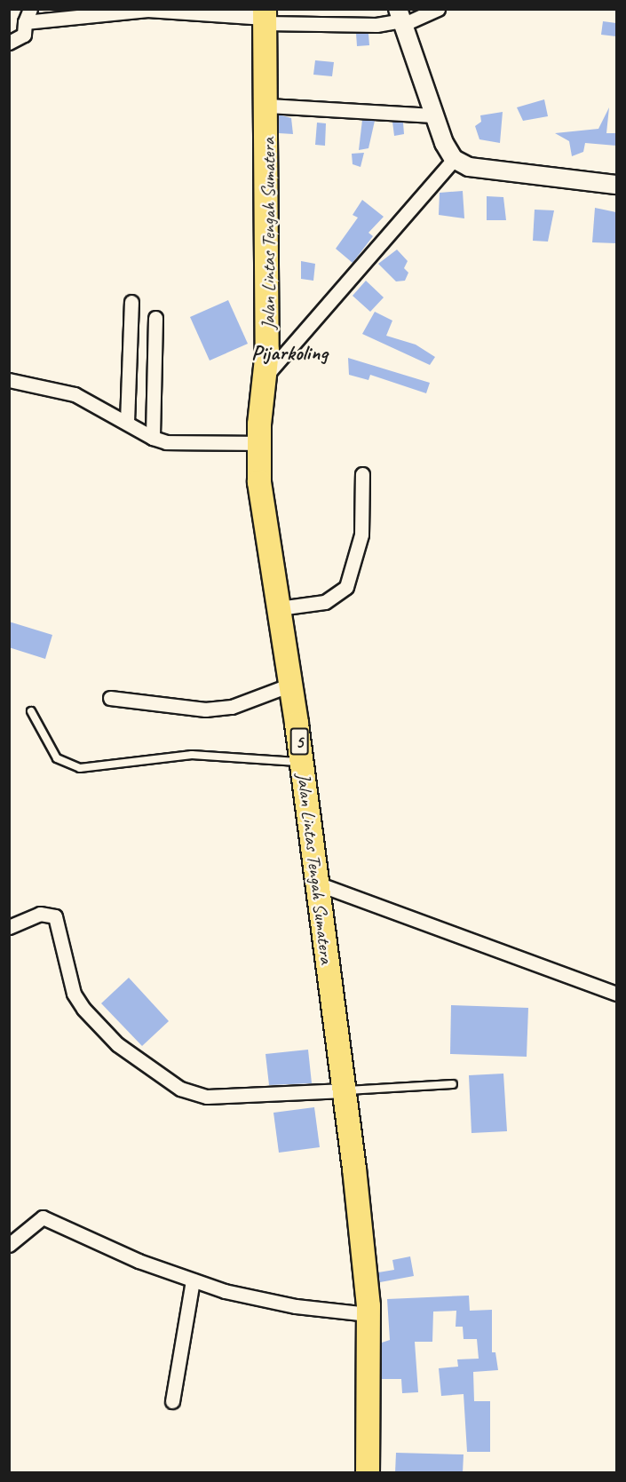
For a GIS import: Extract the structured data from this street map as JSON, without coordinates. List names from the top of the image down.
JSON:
{
  "streets": {
    "highway": ["Jalan Lintas Tengah Sumatera", "5"]
  },
  "districts": ["Pijarkoling"]
}
